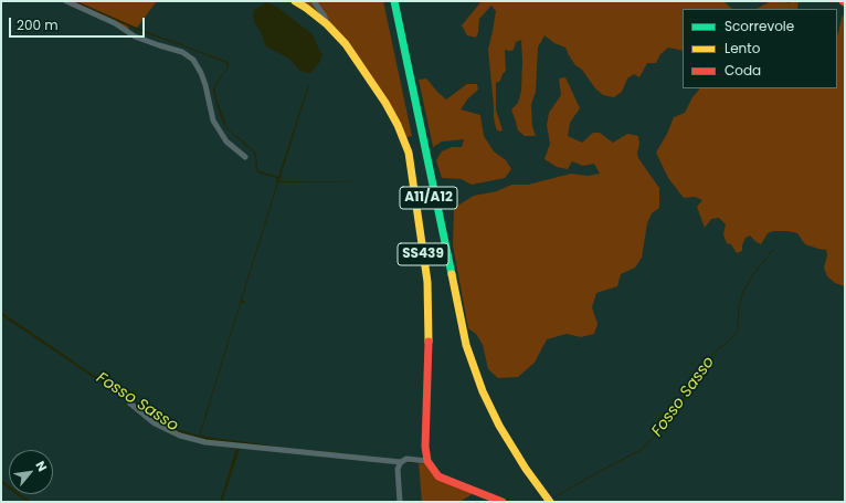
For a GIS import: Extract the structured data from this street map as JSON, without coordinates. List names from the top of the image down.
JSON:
{
  "streets": {
    "main road": ["A11/A12", "SS439"]
  },
  "water": ["Fosso Sasso"],
  "legend": ["Scorrevole", "Lento", "Coda"],
  "scale_bar": "200 m",
  "north": "top right"
}
